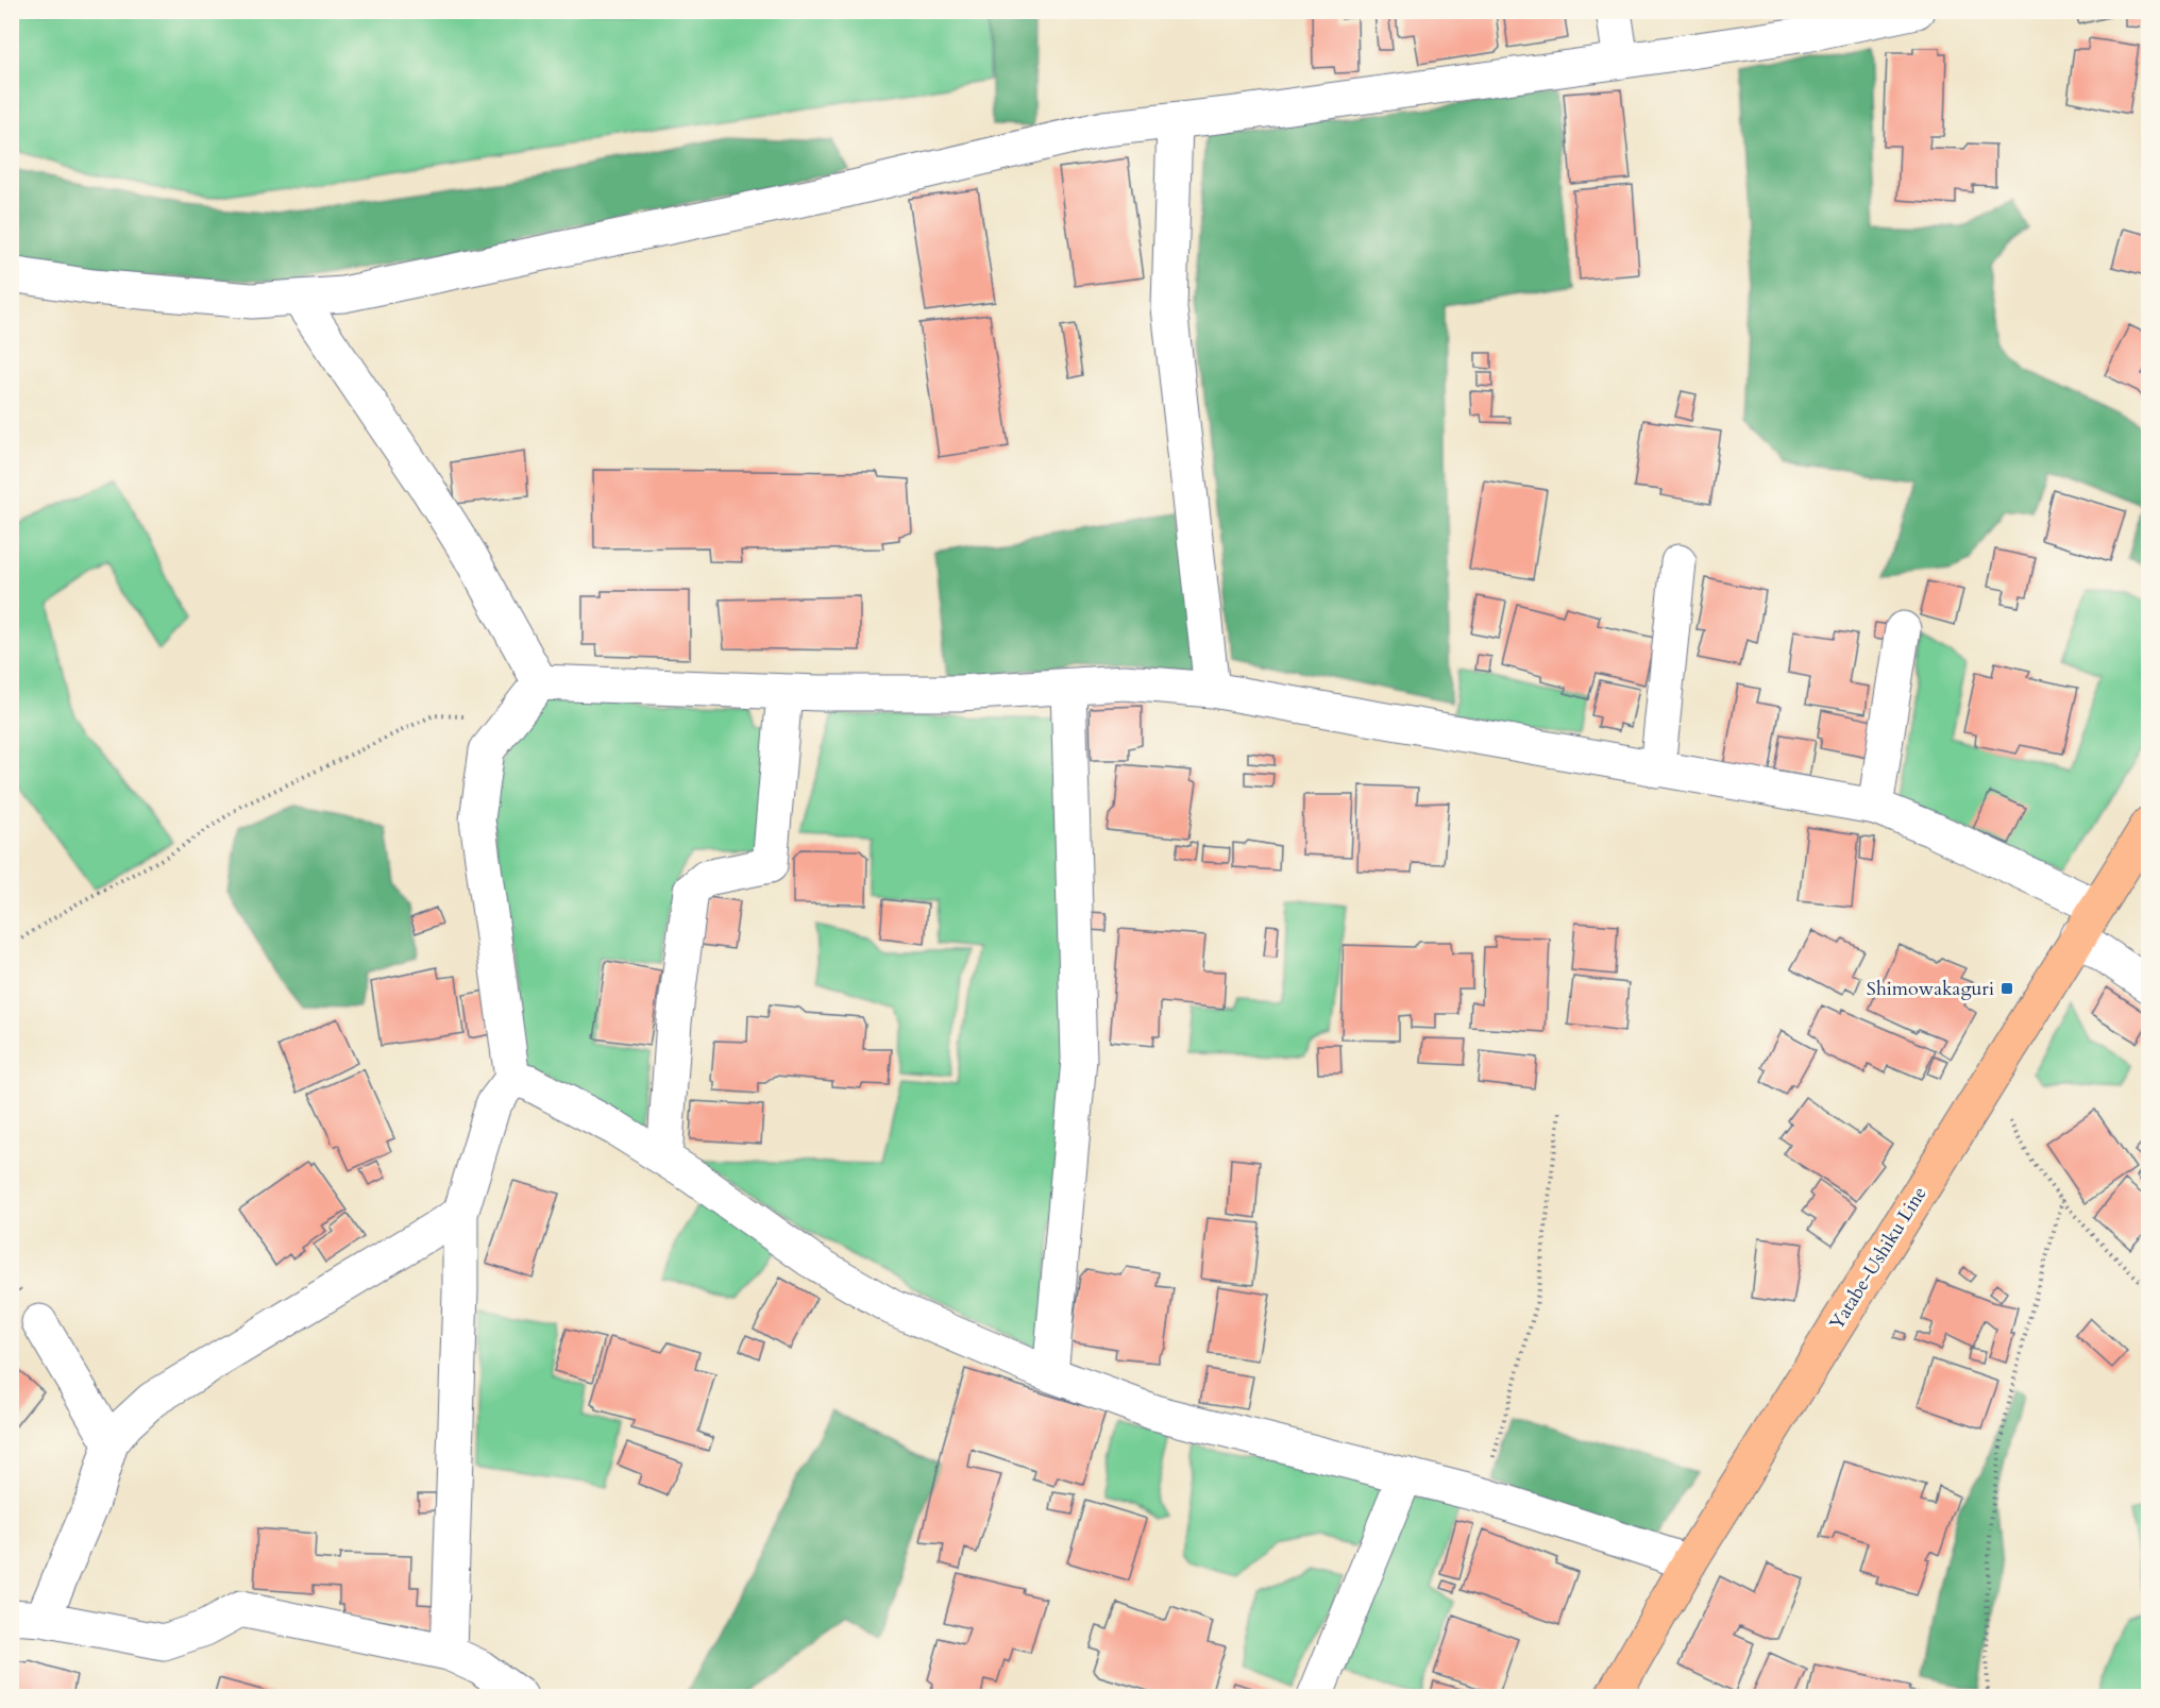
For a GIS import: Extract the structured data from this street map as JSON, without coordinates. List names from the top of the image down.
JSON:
{
  "streets": {
    "main road": ["Yatabe-Ushiku Line"]
  },
  "places": {
    "transit": ["Shimowakaguri"]
  }
}
